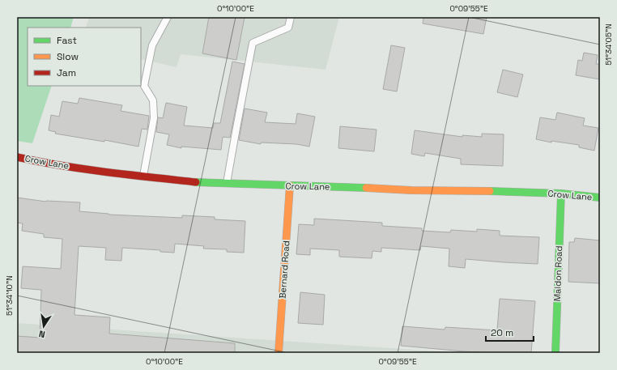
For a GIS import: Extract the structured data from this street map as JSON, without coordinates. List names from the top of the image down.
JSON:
{
  "streets": {
    "street": ["Crow Lane", "Bernard Road", "Maldon Road"]
  },
  "crossings": [
    ["Crow Lane", "Bernard Road"],
    ["Crow Lane", "Maldon Road"]
  ],
  "legend": ["Fast", "Slow", "Jam"],
  "scale_bar": "20 m",
  "north": "bottom",
  "coordinates": [
    "0°10'00\"E",
    "0°09'55\"E",
    "51°34'05\"N",
    "51°34'10\"N"
  ]
}
